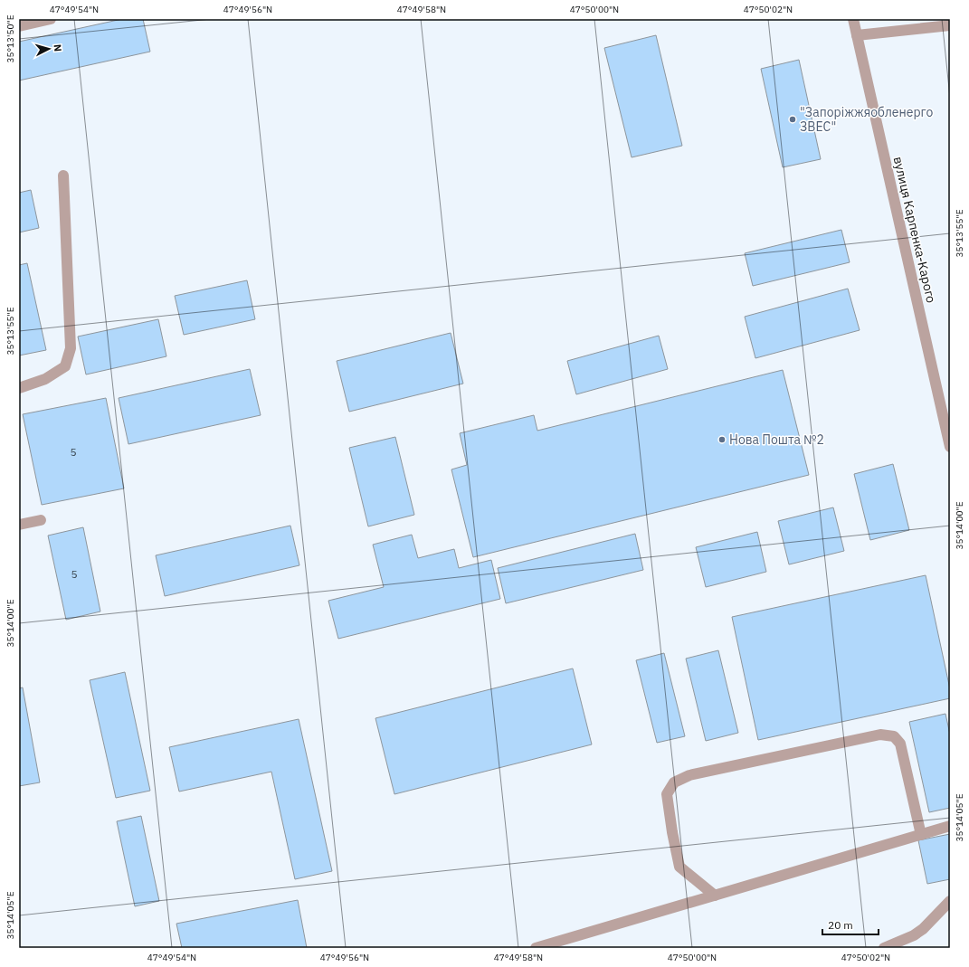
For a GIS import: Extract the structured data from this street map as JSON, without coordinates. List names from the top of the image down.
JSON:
{
  "streets": {
    "street": ["вулиця Карпенка-Карого"]
  },
  "places": ["\"Запоріжжяобленерго ЗВЕС\"", "Нова Пошта №2"],
  "house_numbers": ["5", "5"],
  "scale_bar": "20 m",
  "north": "right",
  "coordinates": [
    "47°49'54\"N",
    "47°49'56\"N",
    "47°49'58\"N",
    "47°50'00\"N",
    "47°50'02\"N",
    "35°13'50\"E",
    "35°13'55\"E",
    "35°14'00\"E",
    "35°14'05\"E"
  ]
}
